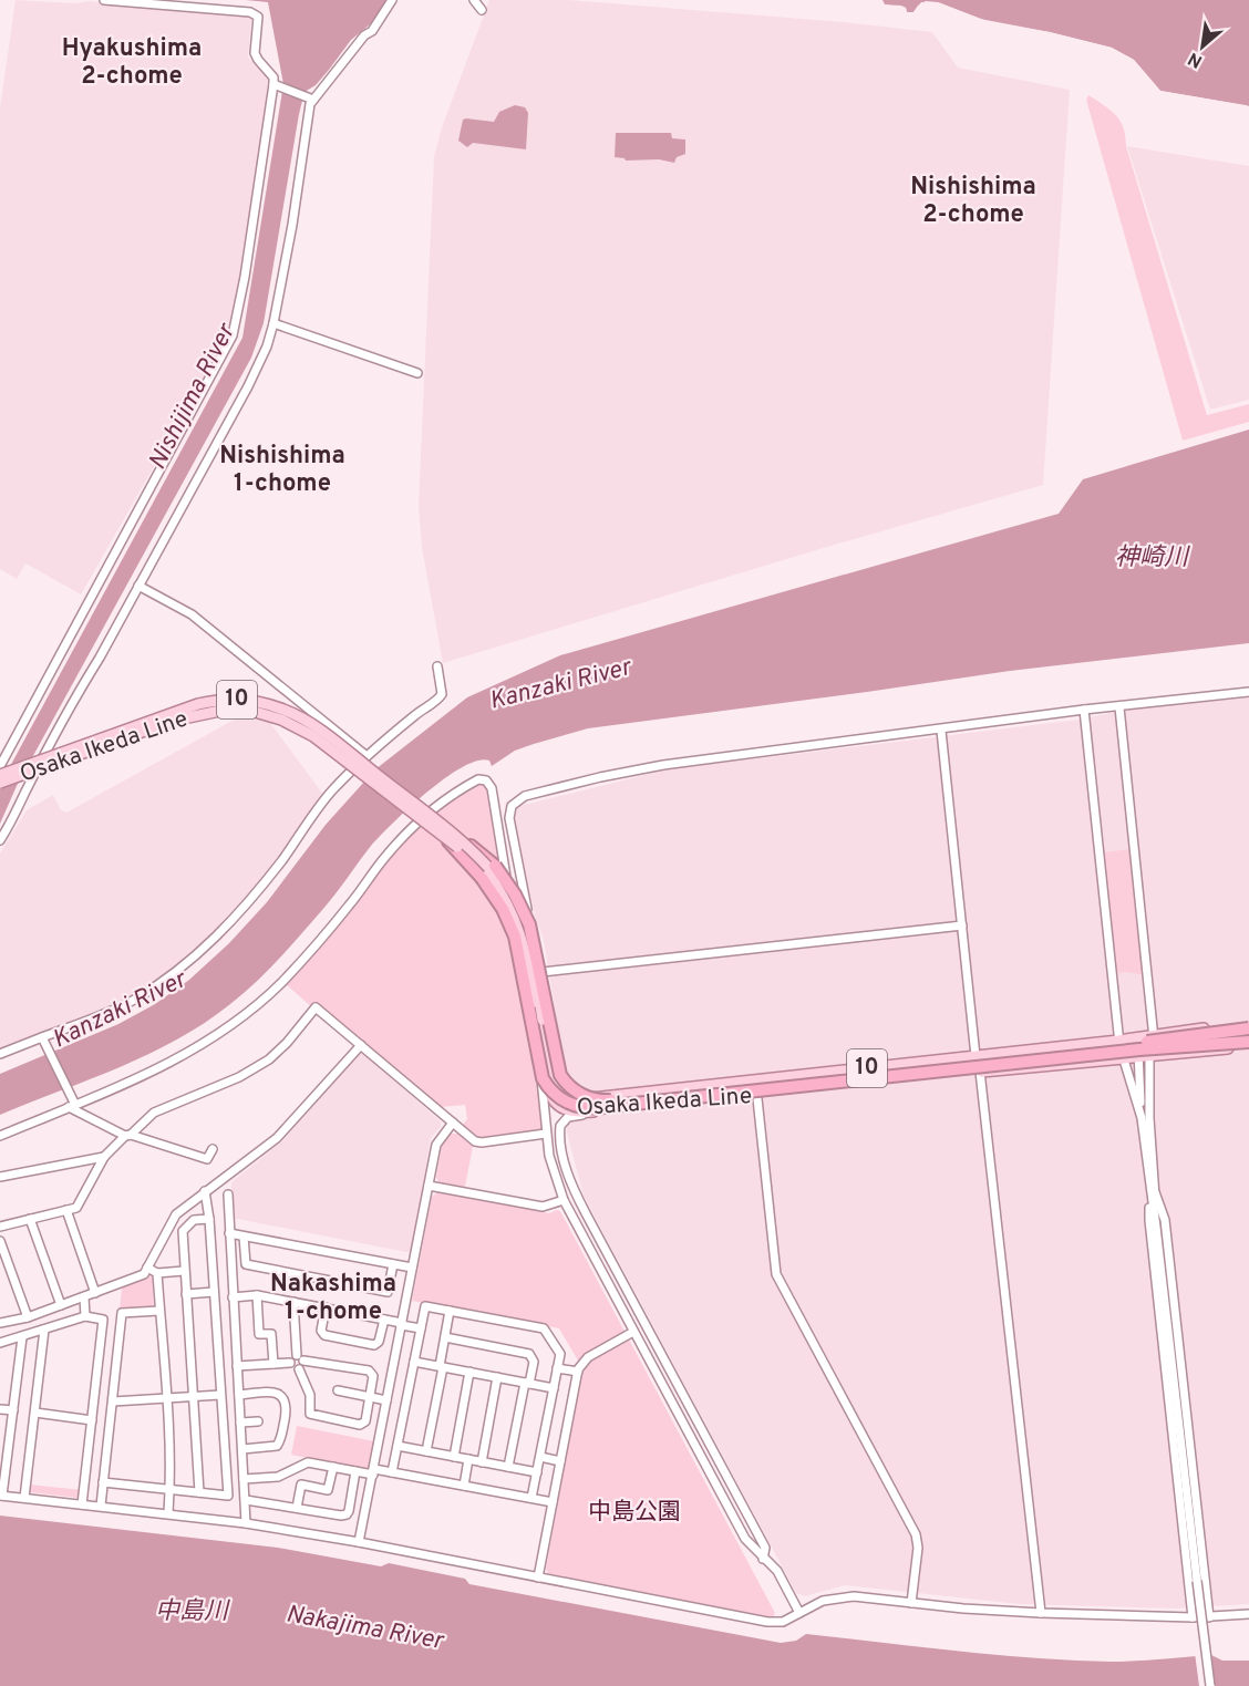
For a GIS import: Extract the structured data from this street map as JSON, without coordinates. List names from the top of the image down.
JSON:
{
  "streets": {
    "main road": ["10", "Osaka Ikeda Line"]
  },
  "districts": [
    "Hyakushima 2-chome",
    "Nishishima 2-chome",
    "Nishishima 1-chome",
    "Nakashima 1-chome"
  ],
  "water": [
    "Nishijima River",
    "神崎川",
    "Kanzaki River",
    "中島川",
    "Nakajima River"
  ],
  "parks": ["中島公園"],
  "north": "bottom left"
}
